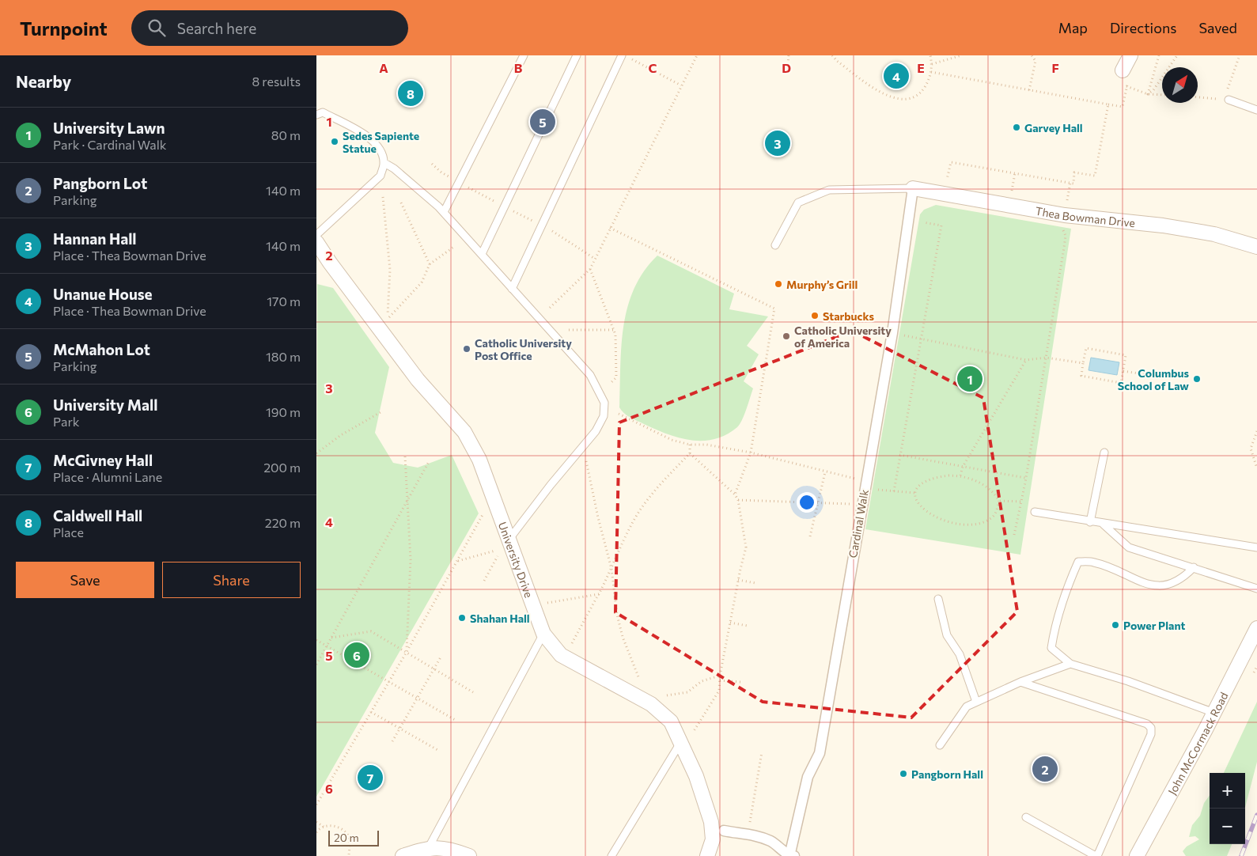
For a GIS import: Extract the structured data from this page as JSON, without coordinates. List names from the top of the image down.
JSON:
{
  "streets": {
    "street": [
      "Thea Bowman Drive",
      "Cardinal Walk",
      "University Drive",
      "John McCormack Road"
    ]
  },
  "crossings": [
    ["Thea Bowman Drive", "Cardinal Walk"]
  ],
  "places": [
    "Garvey Hall",
    "Sedes Sapiente Statue",
    "Murphy’s Grill",
    "Starbucks",
    "Catholic University of America",
    "Catholic University Post Office",
    "Columbus School of Law",
    "Shahan Hall",
    "Power Plant",
    "Pangborn Hall"
  ],
  "scale_bar": "20 m",
  "north": "top right",
  "page": {
    "header": "Turnpoint",
    "search": "Search here",
    "nav": ["Map", "Directions", "Saved"],
    "heading": ["Nearby", "8 results"],
    "pins": [
      "4",
      "8",
      "5",
      "3",
      "1",
      "6",
      "2",
      "7"
    ],
    "list": [
      {
        "mark": "1",
        "name": "University Lawn",
        "note": "Park · Cardinal Walk",
        "value": "80 m"
      },
      {
        "mark": "2",
        "name": "Pangborn Lot",
        "note": "Parking",
        "value": "140 m"
      },
      {
        "mark": "3",
        "name": "Hannan Hall",
        "note": "Place · Thea Bowman Drive",
        "value": "140 m"
      },
      {
        "mark": "4",
        "name": "Unanue House",
        "note": "Place · Thea Bowman Drive",
        "value": "170 m"
      },
      {
        "mark": "5",
        "name": "McMahon Lot",
        "note": "Parking",
        "value": "180 m"
      },
      {
        "mark": "6",
        "name": "University Mall",
        "note": "Park",
        "value": "190 m"
      },
      {
        "mark": "7",
        "name": "McGivney Hall",
        "note": "Place · Alumni Lane",
        "value": "200 m"
      },
      {
        "mark": "8",
        "name": "Caldwell Hall",
        "note": "Place",
        "value": "220 m"
      }
    ],
    "buttons": ["Save", "Share"],
    "map_buttons": ["+", "−"],
    "scale": "20 m"
  },
  "grid": {
    "columns": [
      "A",
      "B",
      "C",
      "D",
      "E",
      "F"
    ],
    "rows": [
      "1",
      "2",
      "3",
      "4",
      "5",
      "6"
    ]
  }
}
